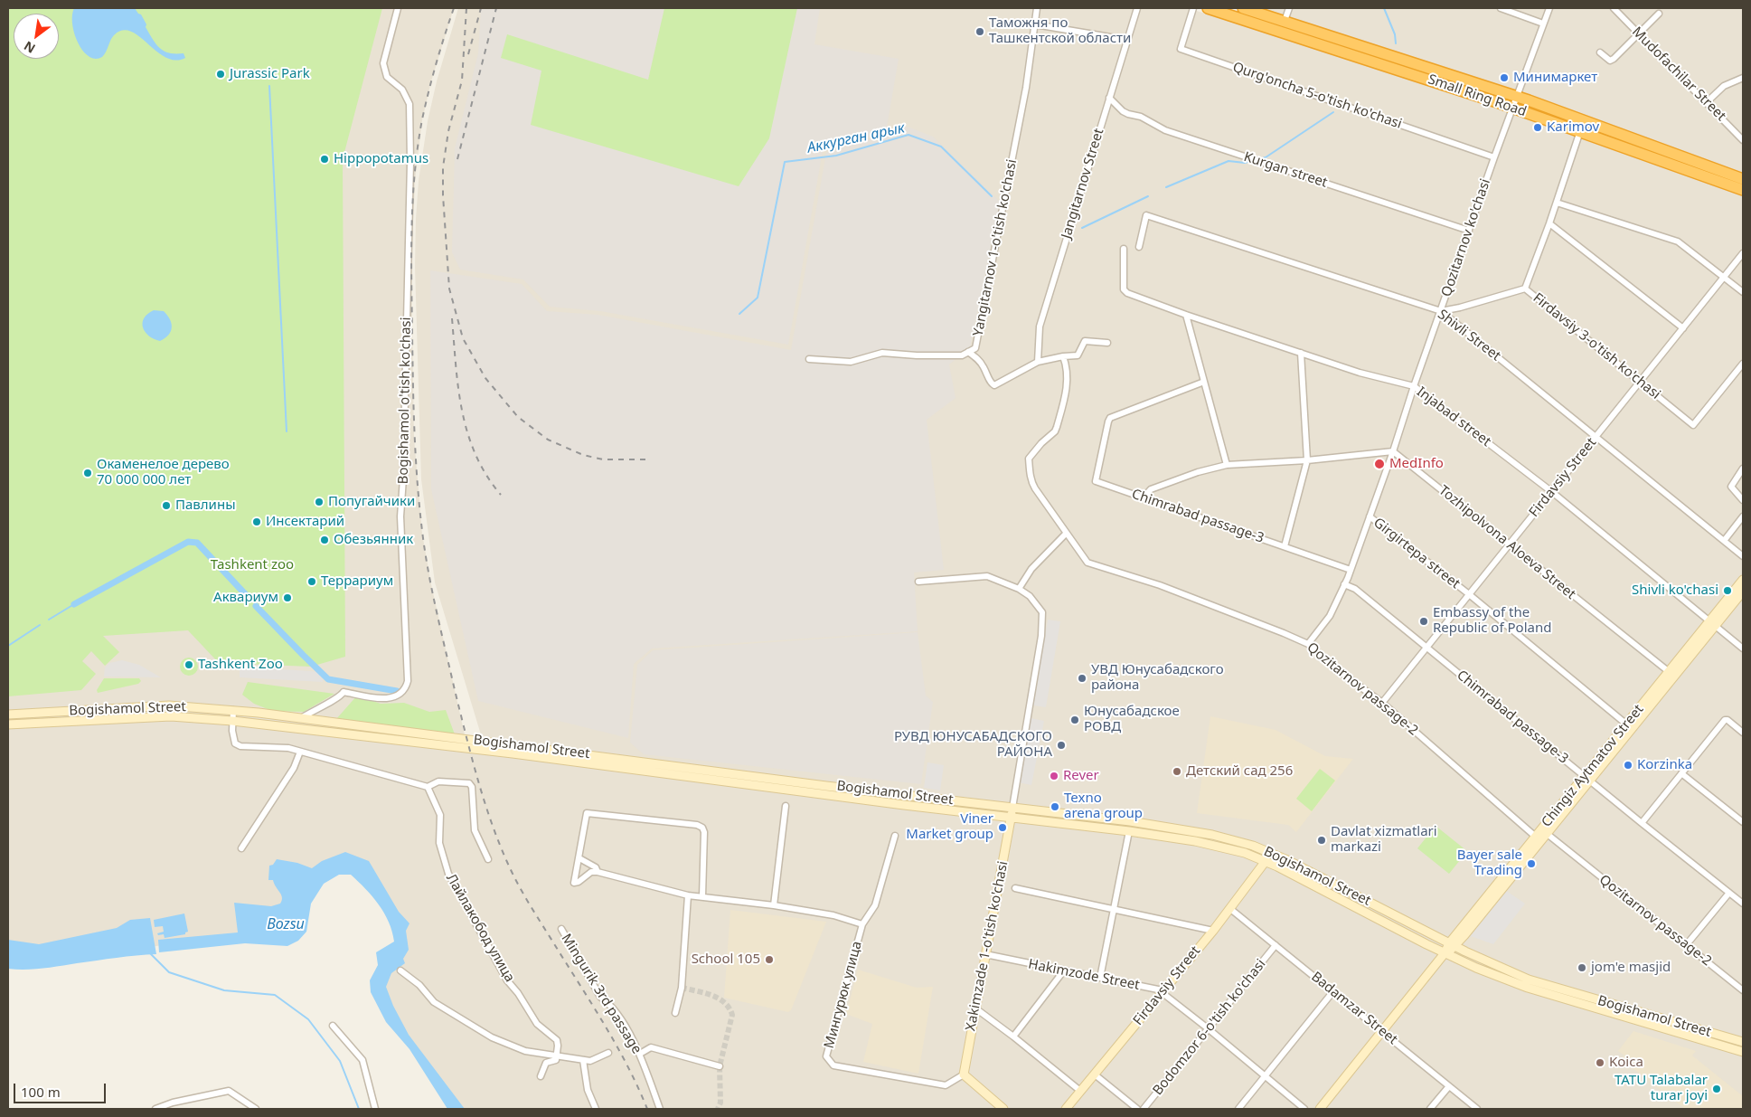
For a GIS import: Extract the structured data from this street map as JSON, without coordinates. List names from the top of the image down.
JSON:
{
  "streets": {
    "highway": ["Small Ring Road"],
    "main road": [
      "Firdavsiy Street",
      "Bogishamol Street",
      "Chingiz Aytmatov Street",
      "Xakimzade 1-o'tish ko'chasi"
    ],
    "street": [
      "Mudofachilar Street",
      "Qurg'oncha 5-o'tish ko'chasi",
      "Kurgan street",
      "Jangitarnov Street",
      "Qozitarnov ko'chasi",
      "Yangitarnov 1-o'tish ko'chasi",
      "Shivli Street",
      "Firdavsiy 3-o'tish ko'chasi",
      "Bogishamol o'tish ko'chasi",
      "Injаbаd street",
      "Chimrаbаd passage-3",
      "Tozhipolvona Aloeva Street",
      "Girgirtepa street",
      "Qozitarnov passage-2",
      "Лайлакобод улица",
      "Hakimzode Street",
      "Mingurik 3rd passage",
      "Мингурюк улица",
      "Badamzar Street",
      "Bodomzor 6-o'tish ko'chasi"
    ]
  },
  "crossings": [
    ["Qurg'oncha 5-o'tish ko'chasi", "Qozitarnov ko'chasi"],
    ["Small Ring Road", "Qozitarnov ko'chasi"],
    ["Kurgan street", "Jangitarnov Street"],
    ["Kurgan street", "Qozitarnov ko'chasi"],
    ["Qozitarnov ko'chasi", "Shivli Street"],
    ["Qozitarnov ko'chasi", "Firdavsiy 3-o'tish ko'chasi"],
    ["Qozitarnov ko'chasi", "Injаbаd street"],
    ["Qozitarnov ko'chasi", "Chimrаbаd passage-3"],
    ["Qozitarnov ko'chasi", "Tozhipolvona Aloeva Street"],
    ["Qozitarnov ko'chasi", "Girgirtepa street"],
    ["Qozitarnov ko'chasi", "Qozitarnov passage-2"],
    ["Shivli Street", "Firdavsiy 3-o'tish ko'chasi"],
    ["Shivli Street", "Firdavsiy Street"],
    ["Firdavsiy 3-o'tish ko'chasi", "Firdavsiy Street"],
    ["Bogishamol o'tish ko'chasi", "Bogishamol Street"],
    ["Injаbаd street", "Firdavsiy Street"],
    ["Injаbаd street", "Chingiz Aytmatov Street"],
    ["Firdavsiy Street", "Chimrаbаd passage-3"],
    ["Firdavsiy Street", "Tozhipolvona Aloeva Street"],
    ["Firdavsiy Street", "Girgirtepa street"],
    ["Firdavsiy Street", "Qozitarnov passage-2"],
    ["Firdavsiy Street", "Bogishamol Street"],
    ["Firdavsiy Street", "Hakimzode Street"],
    ["Firdavsiy Street", "Badamzar Street"],
    ["Chimrаbаd passage-3", "Chingiz Aytmatov Street"],
    ["Tozhipolvona Aloeva Street", "Chingiz Aytmatov Street"],
    ["Girgirtepa street", "Chingiz Aytmatov Street"],
    ["Qozitarnov passage-2", "Chingiz Aytmatov Street"],
    ["Bogishamol Street", "Chingiz Aytmatov Street"],
    ["Bogishamol Street", "Xakimzade 1-o'tish ko'chasi"],
    ["Chingiz Aytmatov Street", "Badamzar Street"],
    ["Xakimzade 1-o'tish ko'chasi", "Hakimzode Street"],
    ["Xakimzade 1-o'tish ko'chasi", "Мингурюк улица"],
    ["Hakimzode Street", "Bodomzor 6-o'tish ko'chasi"],
    ["Badamzar Street", "Bodomzor 6-o'tish ko'chasi"]
  ],
  "water": ["Аккурган арык", "Bozsu"],
  "parks": ["Tashkent zoo"],
  "places": [
    "Таможня по Ташкентской области",
    "Jurassic Park",
    "Минимаркет",
    "Karimov",
    "Hippopotamus",
    "MedInfo",
    "Окаменелое дерево 70 000 000 лет",
    "Попугайчики",
    "Павлины",
    "Инсектарий",
    "Обезьянник",
    "Террариум",
    "Shivli ko'chasi",
    "Аквариум",
    "Embassy of the Republic of Poland",
    "Tashkent Zoo",
    "УВД Юнусабадского района",
    "Юнусабадское РОВД",
    "РУВД ЮНУСАБАДСКОГО РАЙОНА",
    "Korzinka",
    "Детский сад 256",
    "Rever",
    "Texno arena group",
    "Viner Market group",
    "Davlat xizmatlari markazi",
    "Bayer sale Trading",
    "School 105",
    "jom'e masjid",
    "Koica",
    "TATU Talabalar turar joyi"
  ],
  "scale_bar": "100 m",
  "north": "bottom left"
}
